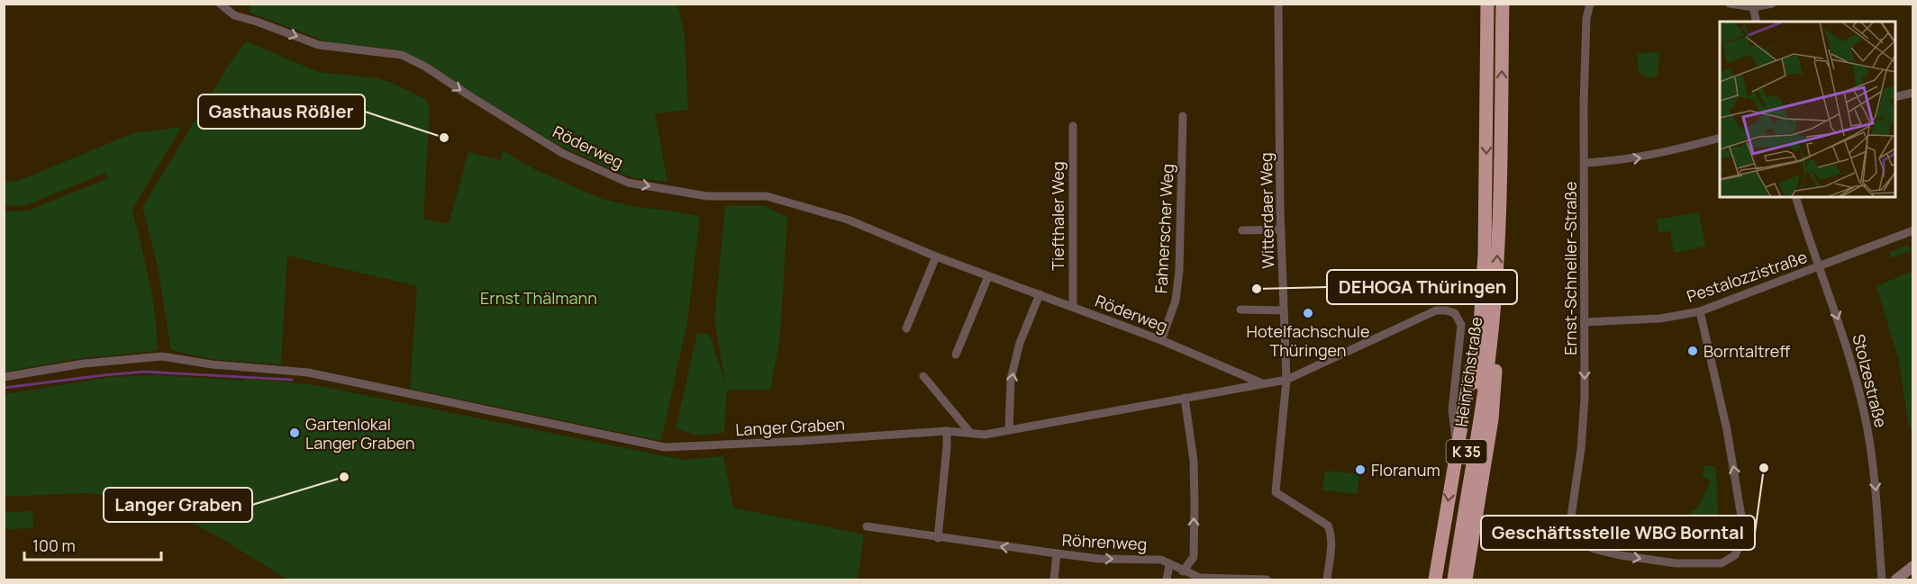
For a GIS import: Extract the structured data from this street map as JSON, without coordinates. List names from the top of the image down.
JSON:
{
  "streets": {
    "highway": ["Heinrichstraße", "K 35"],
    "street": [
      "Röderweg",
      "Witterdaer Weg",
      "Tiefthaler Weg",
      "Fahnerscher Weg",
      "Ernst-Schneller-Straße",
      "Pestalozzistraße",
      "Stolzestraße",
      "Langer Graben",
      "Röhrenweg"
    ]
  },
  "crossings": [
    ["Röderweg", "Tiefthaler Weg"],
    ["Röderweg", "Fahnerscher Weg"],
    ["Röderweg", "Langer Graben"],
    ["Witterdaer Weg", "Langer Graben"],
    ["Ernst-Schneller-Straße", "Pestalozzistraße"],
    ["Pestalozzistraße", "Stolzestraße"],
    ["Heinrichstraße", "K 35"],
    ["Langer Graben", "K 35"]
  ],
  "one_way": ["Röderweg", "Stolzestraße"],
  "parks": ["Ernst Thälmann"],
  "places": [
    "Gasthaus Rößler",
    "DEHOGA Thüringen",
    "Hotelfachschule Thüringen",
    "Borntaltreff",
    "Gartenlokal Langer Graben",
    "Geschäftsstelle WBG Borntal",
    "Floranum",
    "Langer Graben"
  ],
  "scale_bar": "100 m"
}
